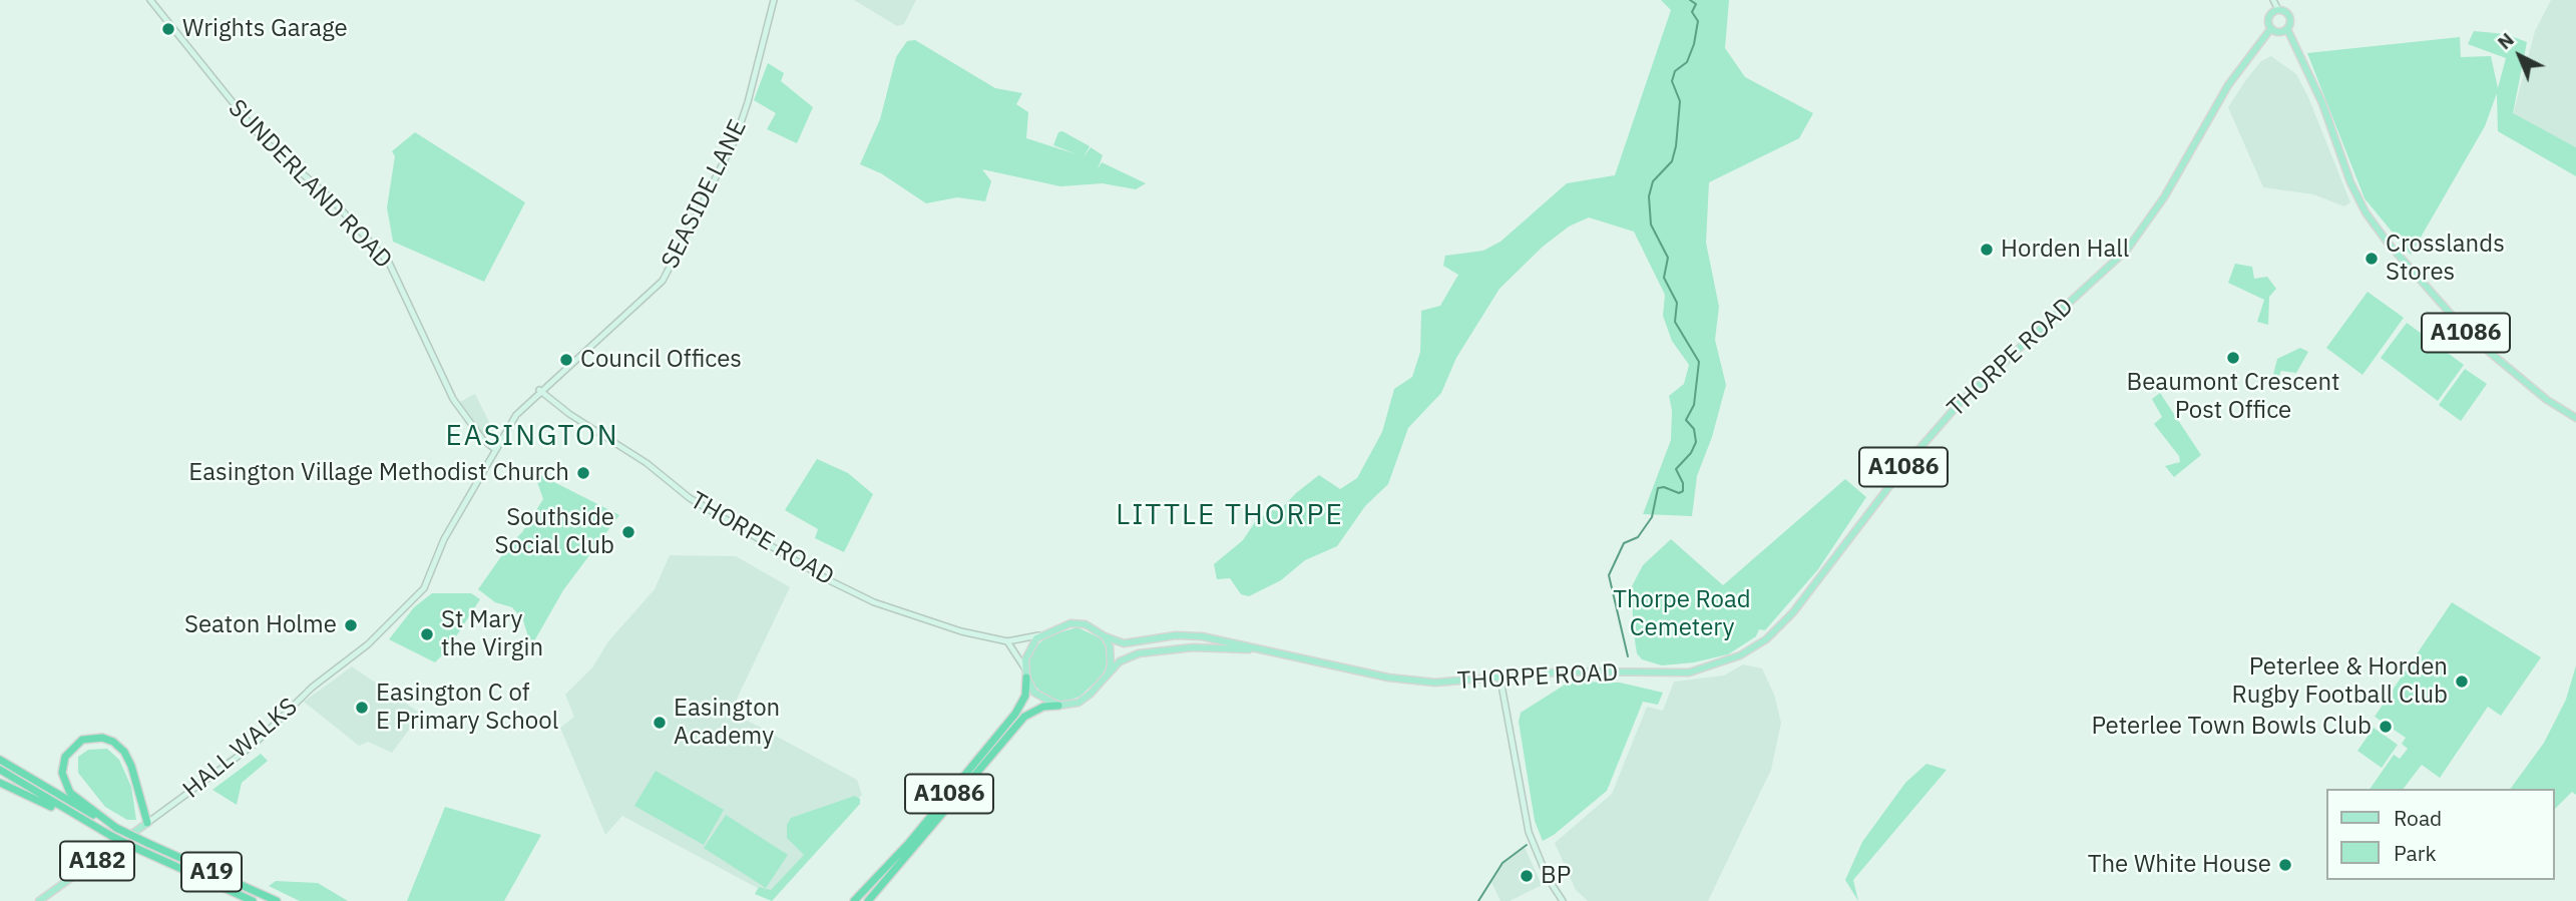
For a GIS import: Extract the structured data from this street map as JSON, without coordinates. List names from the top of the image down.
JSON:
{
  "streets": {
    "highway": ["A1086", "A19"],
    "main road": [
      "SUNDERLAND ROAD",
      "SEASIDE LANE",
      "THORPE ROAD",
      "HALL WALKS",
      "A182"
    ]
  },
  "crossings": [
    ["SUNDERLAND ROAD", "SEASIDE LANE"],
    ["SEASIDE LANE", "THORPE ROAD"],
    ["SEASIDE LANE", "HALL WALKS"],
    ["A1086", "THORPE ROAD"]
  ],
  "districts": ["EASINGTON", "LITTLE THORPE"],
  "parks": ["Thorpe Road Cemetery"],
  "places": [
    "Wrights Garage",
    "Horden Hall",
    "Crosslands Stores",
    "Beaumont Crescent Post Office",
    "Council Offices",
    "Easington Village Methodist Church",
    "Southside Social Club",
    "Seaton Holme",
    "St Mary the Virgin",
    "Peterlee & Horden Rugby Football Club",
    "Easington C of E Primary School",
    "Easington Academy",
    "Peterlee Town Bowls Club",
    "The White House",
    "BP"
  ],
  "legend": ["Road", "Park"],
  "north": "top left"
}
